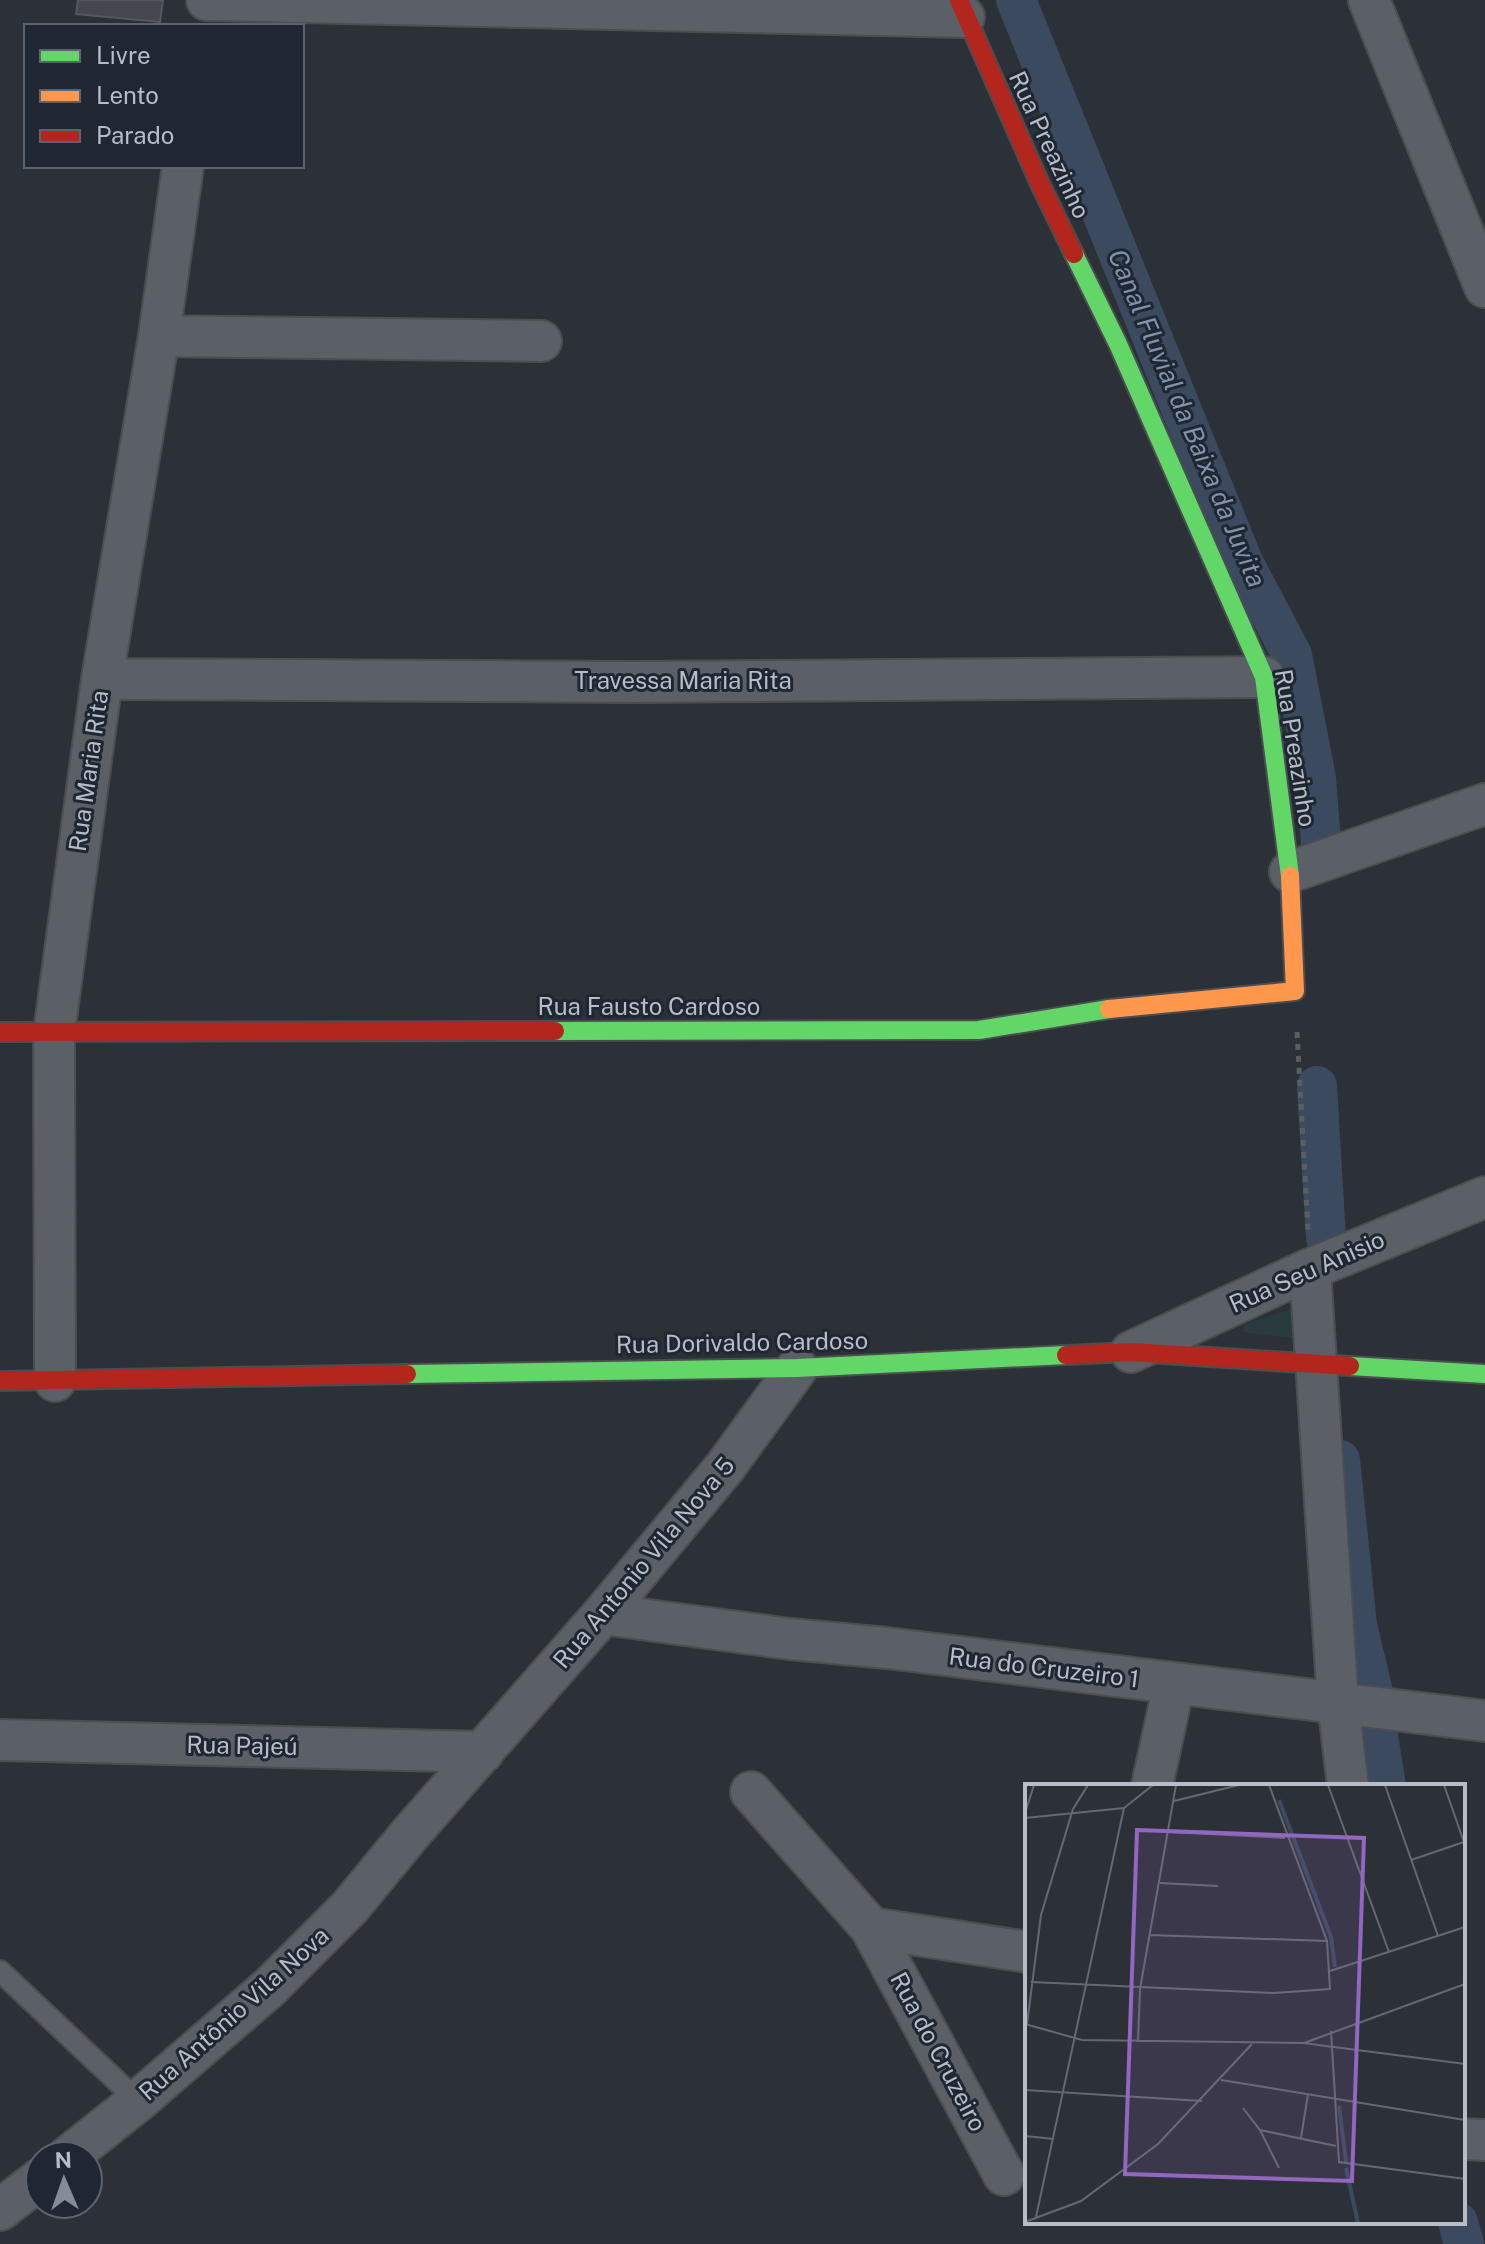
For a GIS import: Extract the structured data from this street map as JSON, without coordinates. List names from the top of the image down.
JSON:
{
  "streets": {
    "street": [
      "Rua Preazinho",
      "Travessa Maria Rita",
      "Rua Maria Rita",
      "Rua Fausto Cardoso",
      "Rua Seu Anisio",
      "Rua Dorivaldo Cardoso",
      "Rua Antonio Vila Nova 5",
      "Rua do Cruzeiro 1",
      "Rua Pajeú",
      "Rua Antônio Vila Nova",
      "Rua do Cruzeiro"
    ]
  },
  "crossings": [
    ["Rua Preazinho", "Travessa Maria Rita"],
    ["Rua Preazinho", "Rua Fausto Cardoso"],
    ["Travessa Maria Rita", "Rua Maria Rita"],
    ["Rua Maria Rita", "Rua Fausto Cardoso"],
    ["Rua Maria Rita", "Rua Dorivaldo Cardoso"],
    ["Rua Seu Anisio", "Rua Dorivaldo Cardoso"],
    ["Rua Dorivaldo Cardoso", "Rua Antonio Vila Nova 5"],
    ["Rua Antonio Vila Nova 5", "Rua do Cruzeiro 1"],
    ["Rua Antonio Vila Nova 5", "Rua Pajeú"],
    ["Rua Antonio Vila Nova 5", "Rua Antônio Vila Nova"],
    ["Rua Pajeú", "Rua Antônio Vila Nova"]
  ],
  "water": ["Canal Fluvial da Baixa da Juvita"],
  "legend": ["Livre", "Lento", "Parado"],
  "north": "top"
}
